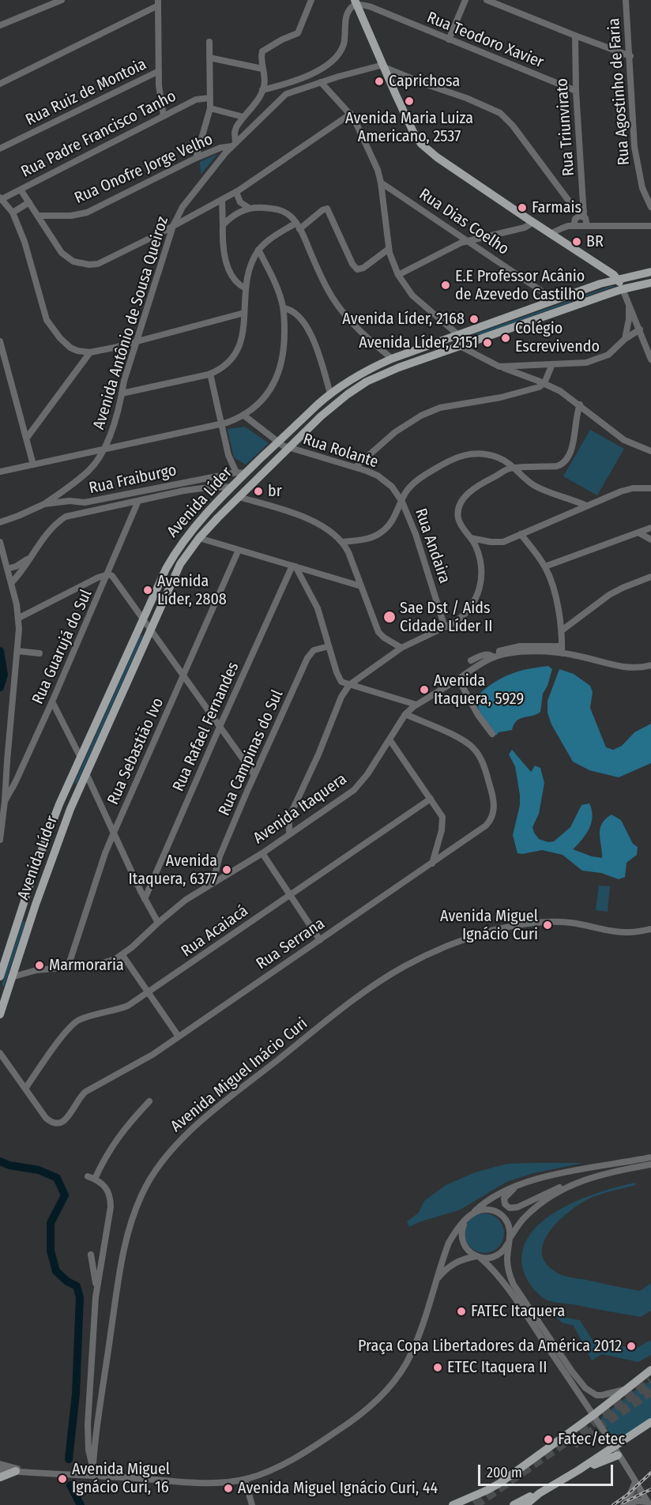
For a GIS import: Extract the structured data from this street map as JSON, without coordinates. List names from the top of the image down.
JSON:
{
  "streets": {
    "main road": ["Avenida Líder"],
    "street": [
      "Rua Teodoro Xavier",
      "Rua Agostinho de Faria",
      "Rua Ruiz de Montoia",
      "Rua Triunvirato",
      "Rua Padre Francisco Tanho",
      "Rua Onofre Jorge Velho",
      "Rua Dias Coelho",
      "Avenida Antônio de Sousa Queiroz",
      "Rua Rolante",
      "Rua Fraiburgo",
      "Rua Andaira",
      "Rua Guarujá do Sul",
      "Rua Rafael Fernandes",
      "Rua Sebastião Ivo",
      "Rua Campinas do Sul",
      "Avenida Itaquera",
      "Rua Acaiacá",
      "Rua Serrana",
      "Avenida Miguel Inácio Curi"
    ]
  },
  "crossings": [
    ["Rua Teodoro Xavier", "Rua Triunvirato"],
    ["Rua Onofre Jorge Velho", "Avenida Antônio de Sousa Queiroz"],
    ["Rua Dias Coelho", "Avenida Líder"],
    ["Avenida Antônio de Sousa Queiroz", "Rua Fraiburgo"],
    ["Rua Rolante", "Avenida Líder"],
    ["Rua Rolante", "Rua Andaira"],
    ["Rua Fraiburgo", "Avenida Líder"],
    ["Rua Fraiburgo", "Rua Guarujá do Sul"],
    ["Avenida Líder", "Avenida Itaquera"],
    ["Rua Sebastião Ivo", "Avenida Itaquera"],
    ["Rua Campinas do Sul", "Avenida Itaquera"],
    ["Avenida Itaquera", "Rua Serrana"],
    ["Rua Acaiacá", "Rua Serrana"]
  ],
  "places": [
    "Caprichosa",
    "Avenida Maria Luiza Americano, 2537",
    "Farmais",
    "BR",
    "E.E Professor Acânio de Azevedo Castilho",
    "Avenida Líder, 2168",
    "Colégio Escrevivendo",
    "Avenida Líder, 2151",
    "br",
    "Avenida Líder, 2808",
    "Sae Dst / Aids Cidade Líder II",
    "Avenida Itaquera, 5929",
    "Avenida Itaquera, 6377",
    "Avenida Miguel Ignácio Curi",
    "Marmoraria",
    "FATEC Itaquera",
    "Praça Copa Libertadores da América 2012",
    "ETEC Itaquera II",
    "Fatec/etec",
    "Avenida Miguel Ignácio Curi, 16",
    "Avenida Miguel Ignácio Curi, 44"
  ],
  "scale_bar": "200 m"
}
